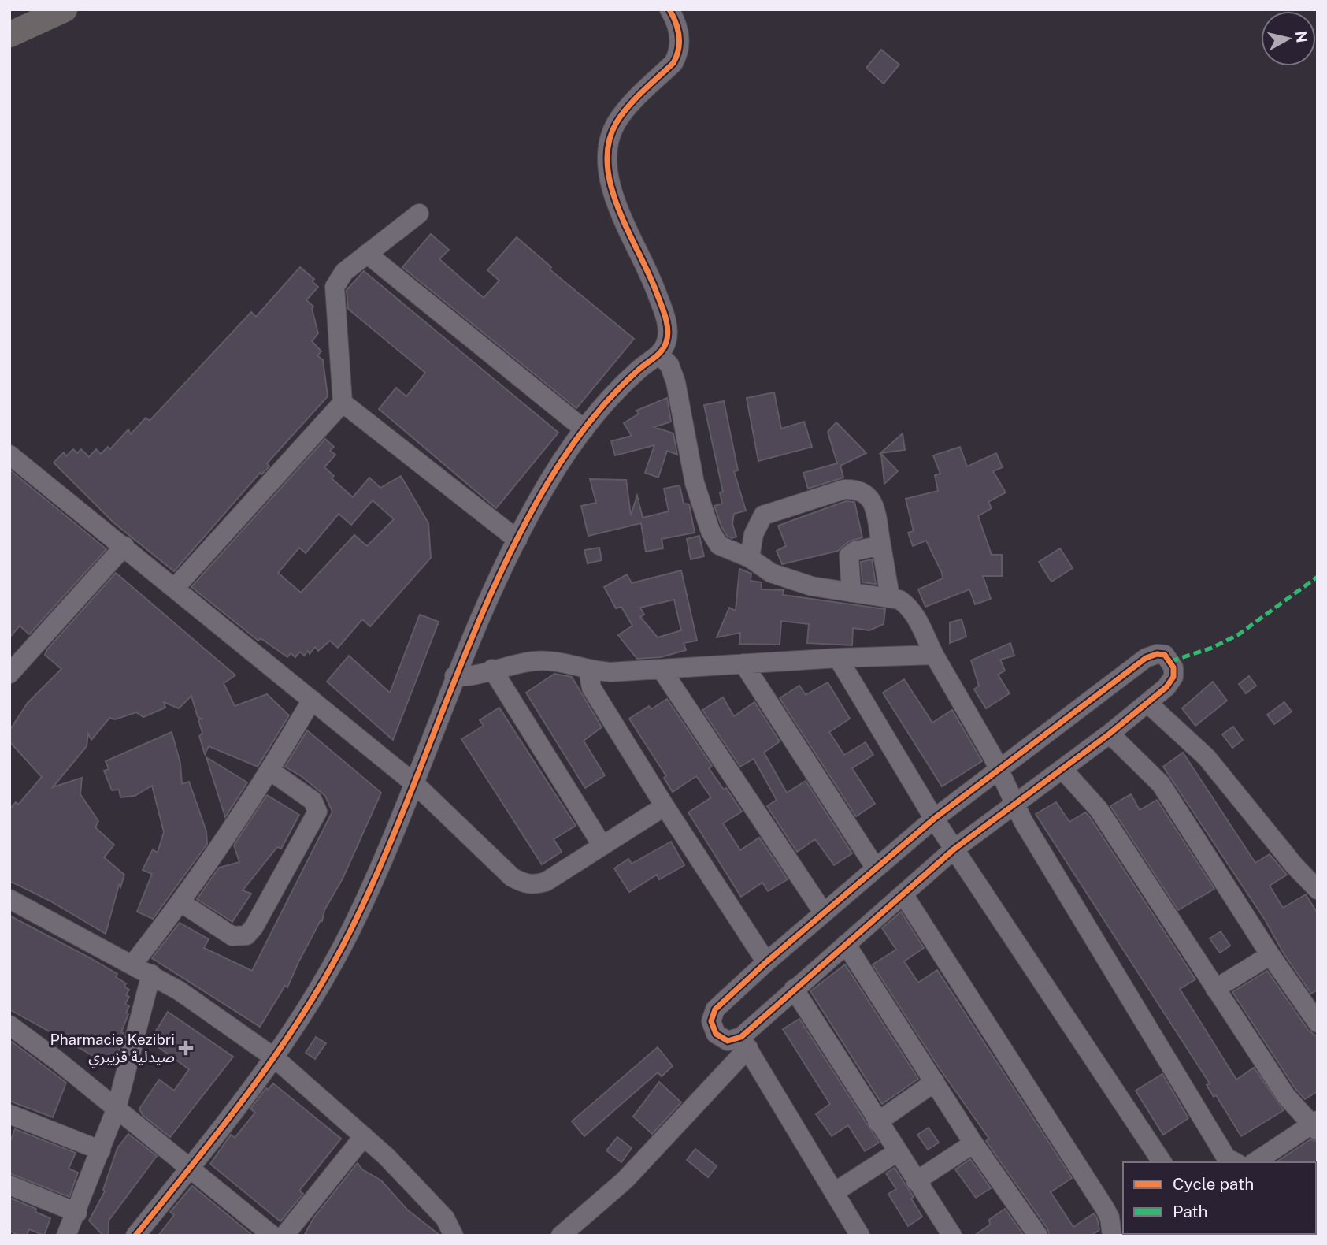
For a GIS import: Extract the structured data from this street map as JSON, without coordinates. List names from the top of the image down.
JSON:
{
  "places": {
    "health": ["Pharmacie Kezibri صيدلية قزيبري"]
  },
  "legend": ["Cycle path", "Path"],
  "north": "right"
}
